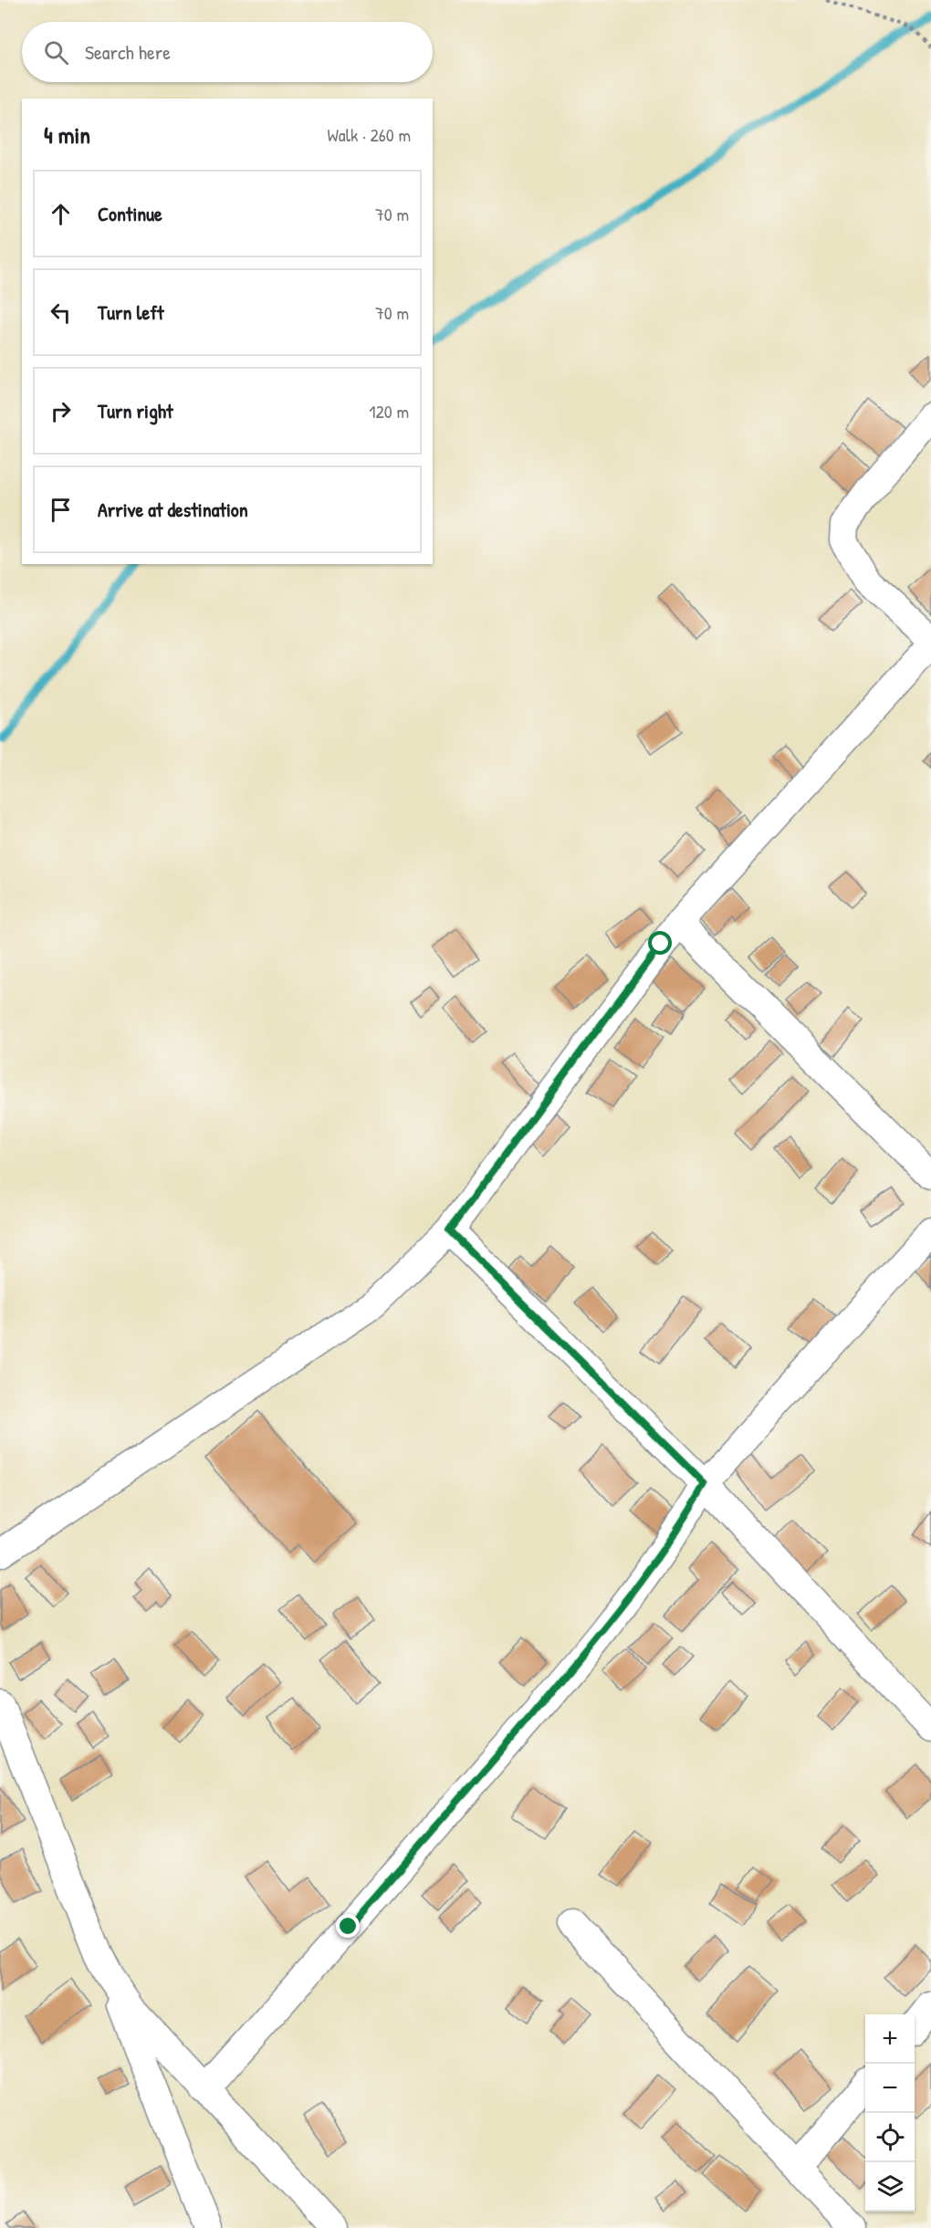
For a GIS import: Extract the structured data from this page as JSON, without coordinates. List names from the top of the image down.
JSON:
{
  "page": {
    "search": "Search here",
    "heading": ["4 min", "Walk · 260 m"],
    "list": [
      ["Continue", "70 m"],
      ["Turn left", "70 m"],
      ["Turn right", "120 m"],
      "Arrive at destination"
    ],
    "map_buttons": ["+", "−"]
  }
}
